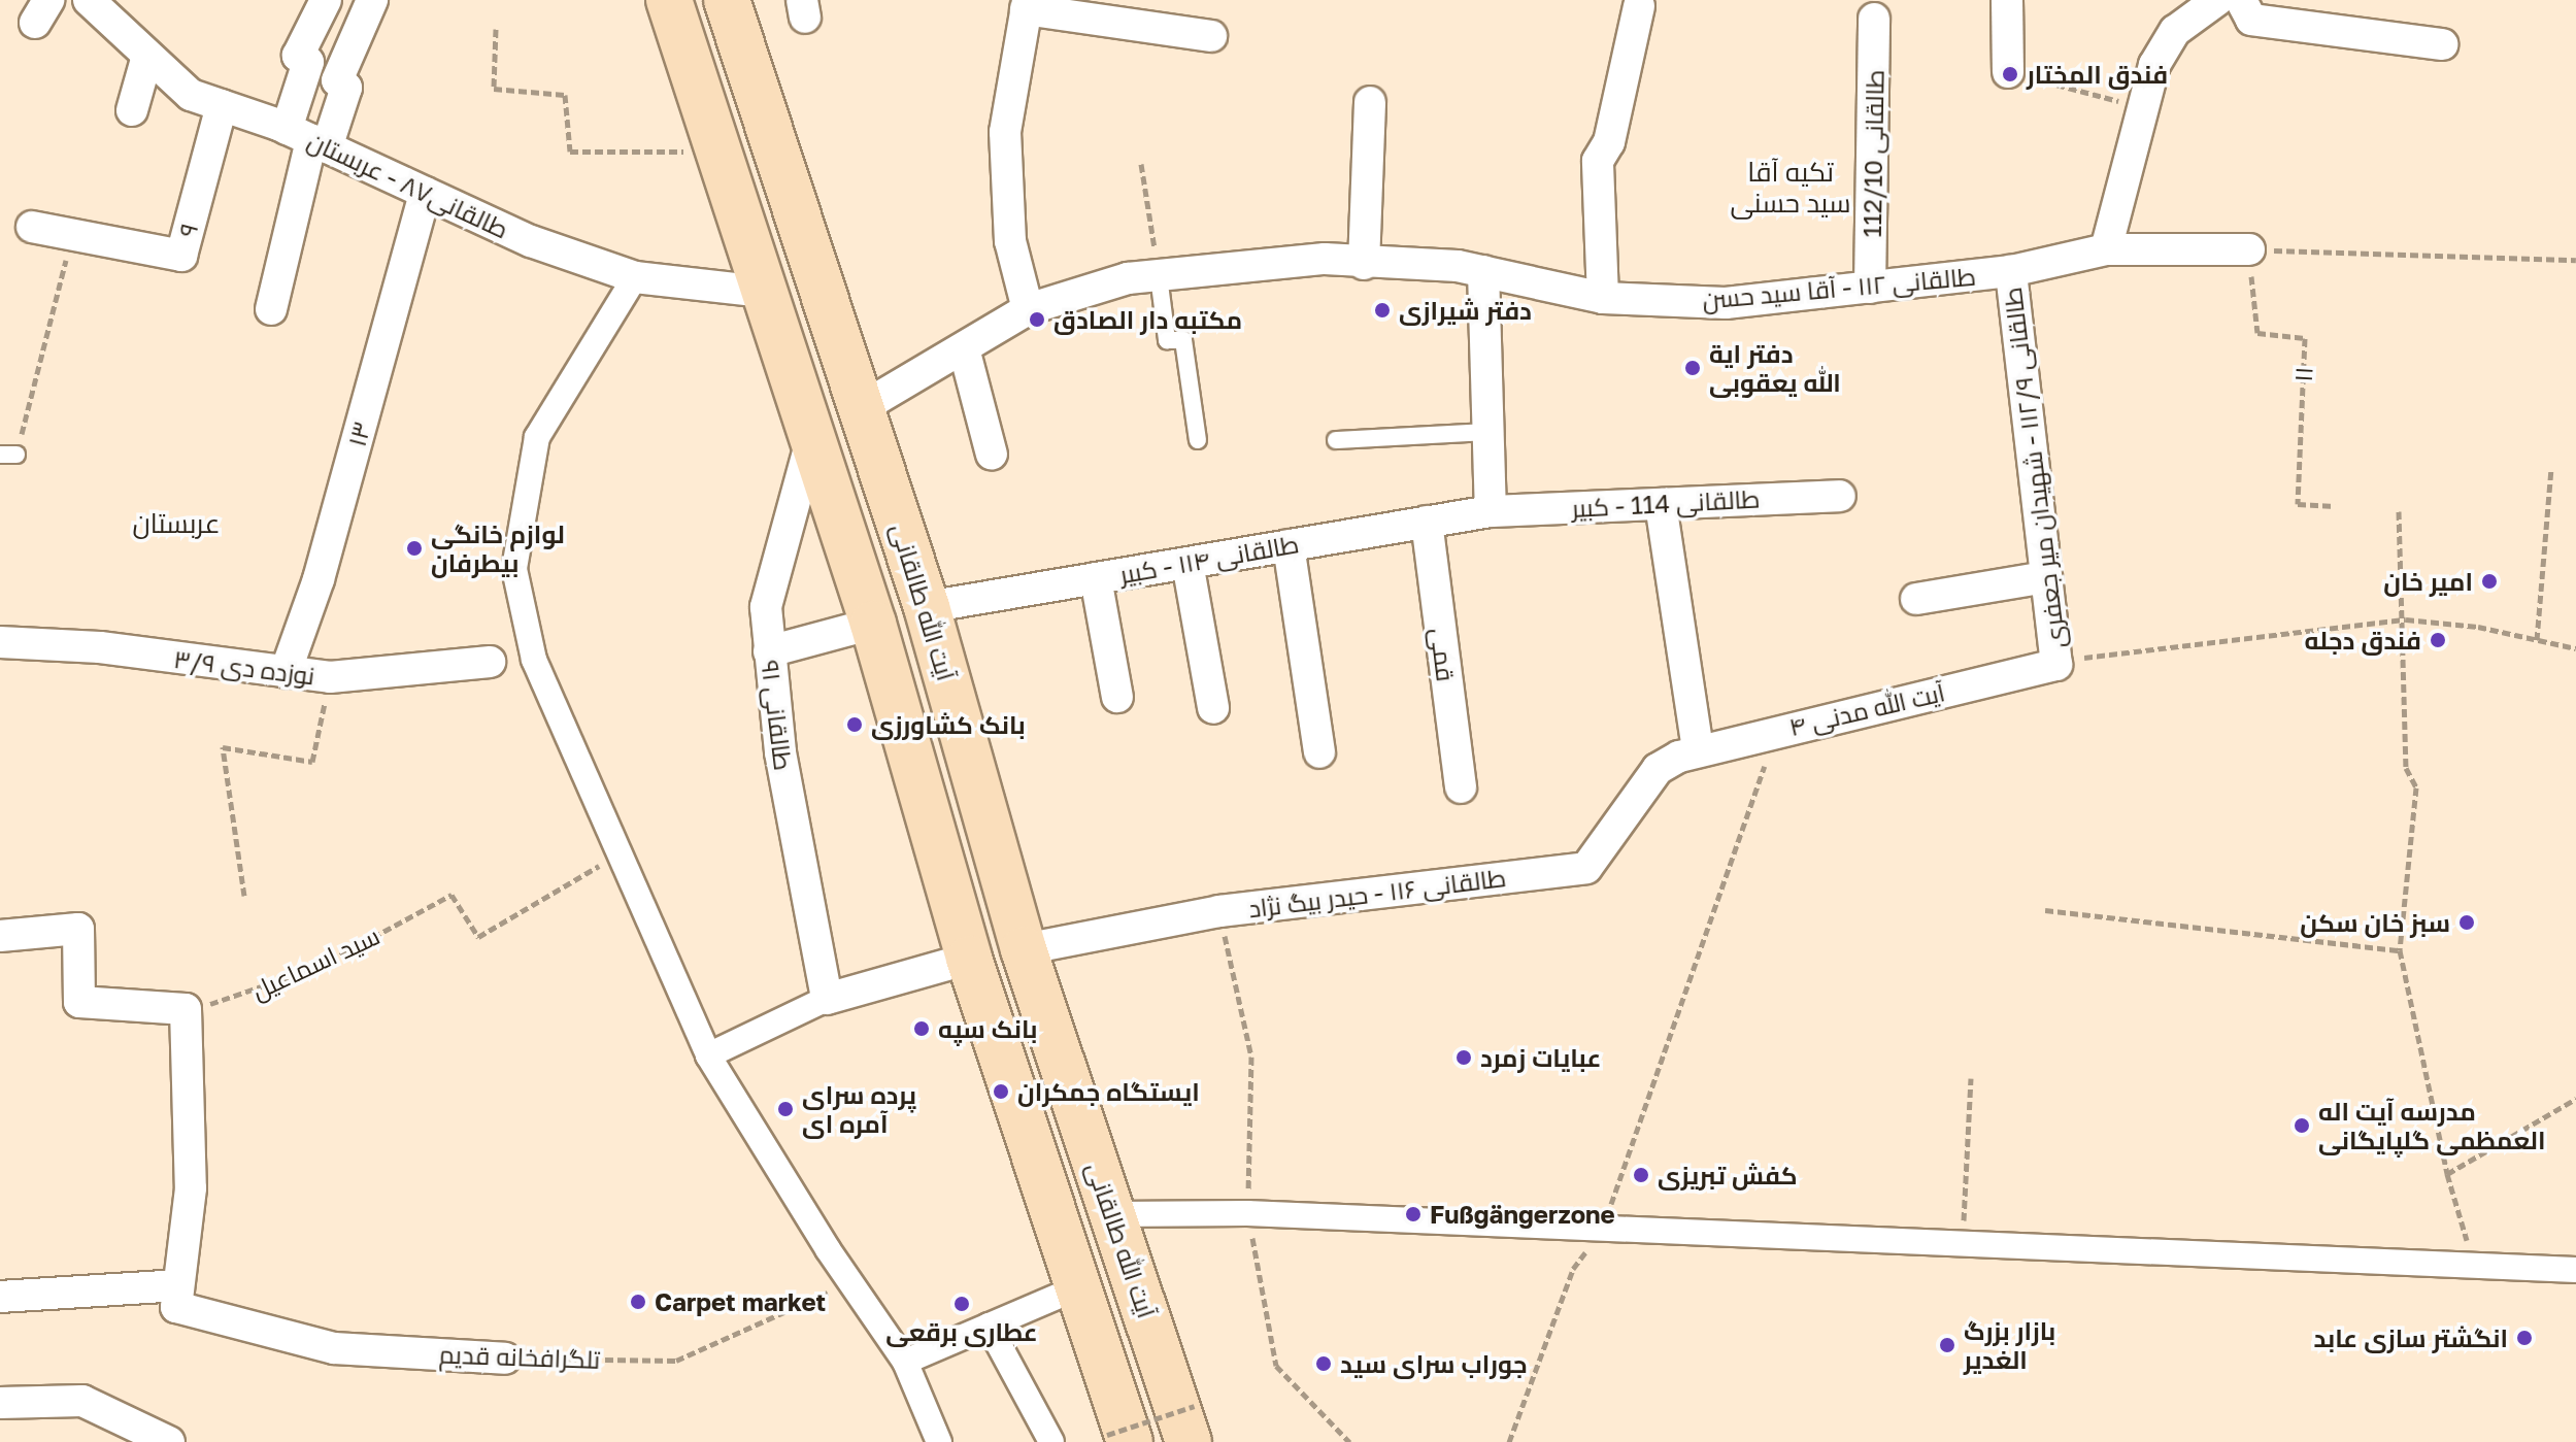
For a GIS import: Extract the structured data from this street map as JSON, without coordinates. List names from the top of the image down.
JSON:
{
  "streets": {
    "main road": ["آیت الله طالقانی"],
    "street": [
      "طالقانی 112/10",
      "طالقانی۸۷ - عربستان",
      "۹",
      "طالقانی ۱۱۲ - آقا سید حسن",
      "۱۳",
      "طالقانی ۱۱۲/۹ - شهیدان میر جعفری",
      "طالقانی 114 - کبیر",
      "طالقانی ۱۱۴ - کبیر",
      "قمی",
      "نوزده دی ۳/۹",
      "۴ آیت الله مدنی",
      "طالقانی ۹۱",
      "طالقانی ۱۱۶ - حیدر بیگ نژاد",
      "تلگرافخانه قدیم"
    ],
    "path": ["۱۱", "سید اسماعیل"]
  },
  "crossings": [
    ["طالقانی 112/10", "طالقانی ۱۱۲ - آقا سید حسن"],
    ["طالقانی۸۷ - عربستان", "۹"],
    ["طالقانی۸۷ - عربستان", "۱۳"],
    ["طالقانی ۱۱۲ - آقا سید حسن", "۱۱"],
    ["طالقانی ۱۱۲ - آقا سید حسن", "طالقانی ۱۱۲/۹ - شهیدان میر جعفری"],
    ["طالقانی ۱۱۲ - آقا سید حسن", "آیت الله طالقانی"],
    ["۱۳", "نوزده دی ۳/۹"],
    ["طالقانی ۱۱۲/۹ - شهیدان میر جعفری", "۴ آیت الله مدنی"],
    ["طالقانی 114 - کبیر", "طالقانی ۱۱۴ - کبیر"],
    ["طالقانی ۱۱۴ - کبیر", "آیت الله طالقانی"],
    ["طالقانی ۱۱۴ - کبیر", "قمی"],
    ["آیت الله طالقانی", "طالقانی ۱۱۶ - حیدر بیگ نژاد"],
    ["۴ آیت الله مدنی", "طالقانی ۱۱۶ - حیدر بیگ نژاد"]
  ],
  "districts": ["تکیه آقا سید حسنی", "عربستان"],
  "places": [
    "فندق المختار",
    "دفتر شیرازی",
    "مکتبه دار الصادق",
    "دفتر ایة الله یعقوبی",
    "لوازم خانگی بیطرفان",
    "امیر خان",
    "فندق دجله",
    "بانک کشاورزی",
    "سبز خان سکن",
    "بانک سپه",
    "عبایات زمرد",
    "ایستگاه جمکران",
    "پرده سرای آمره ای",
    "مدرسه آیت اله العمظمی گلپایگانی",
    "کفش تبریزی",
    "Fußgängerzone",
    "Carpet market",
    "عطاری برقعی",
    "انگشتر سازی عابد",
    "بازار بزرگ الغدیر",
    "جوراب سرای سید"
  ]
}
